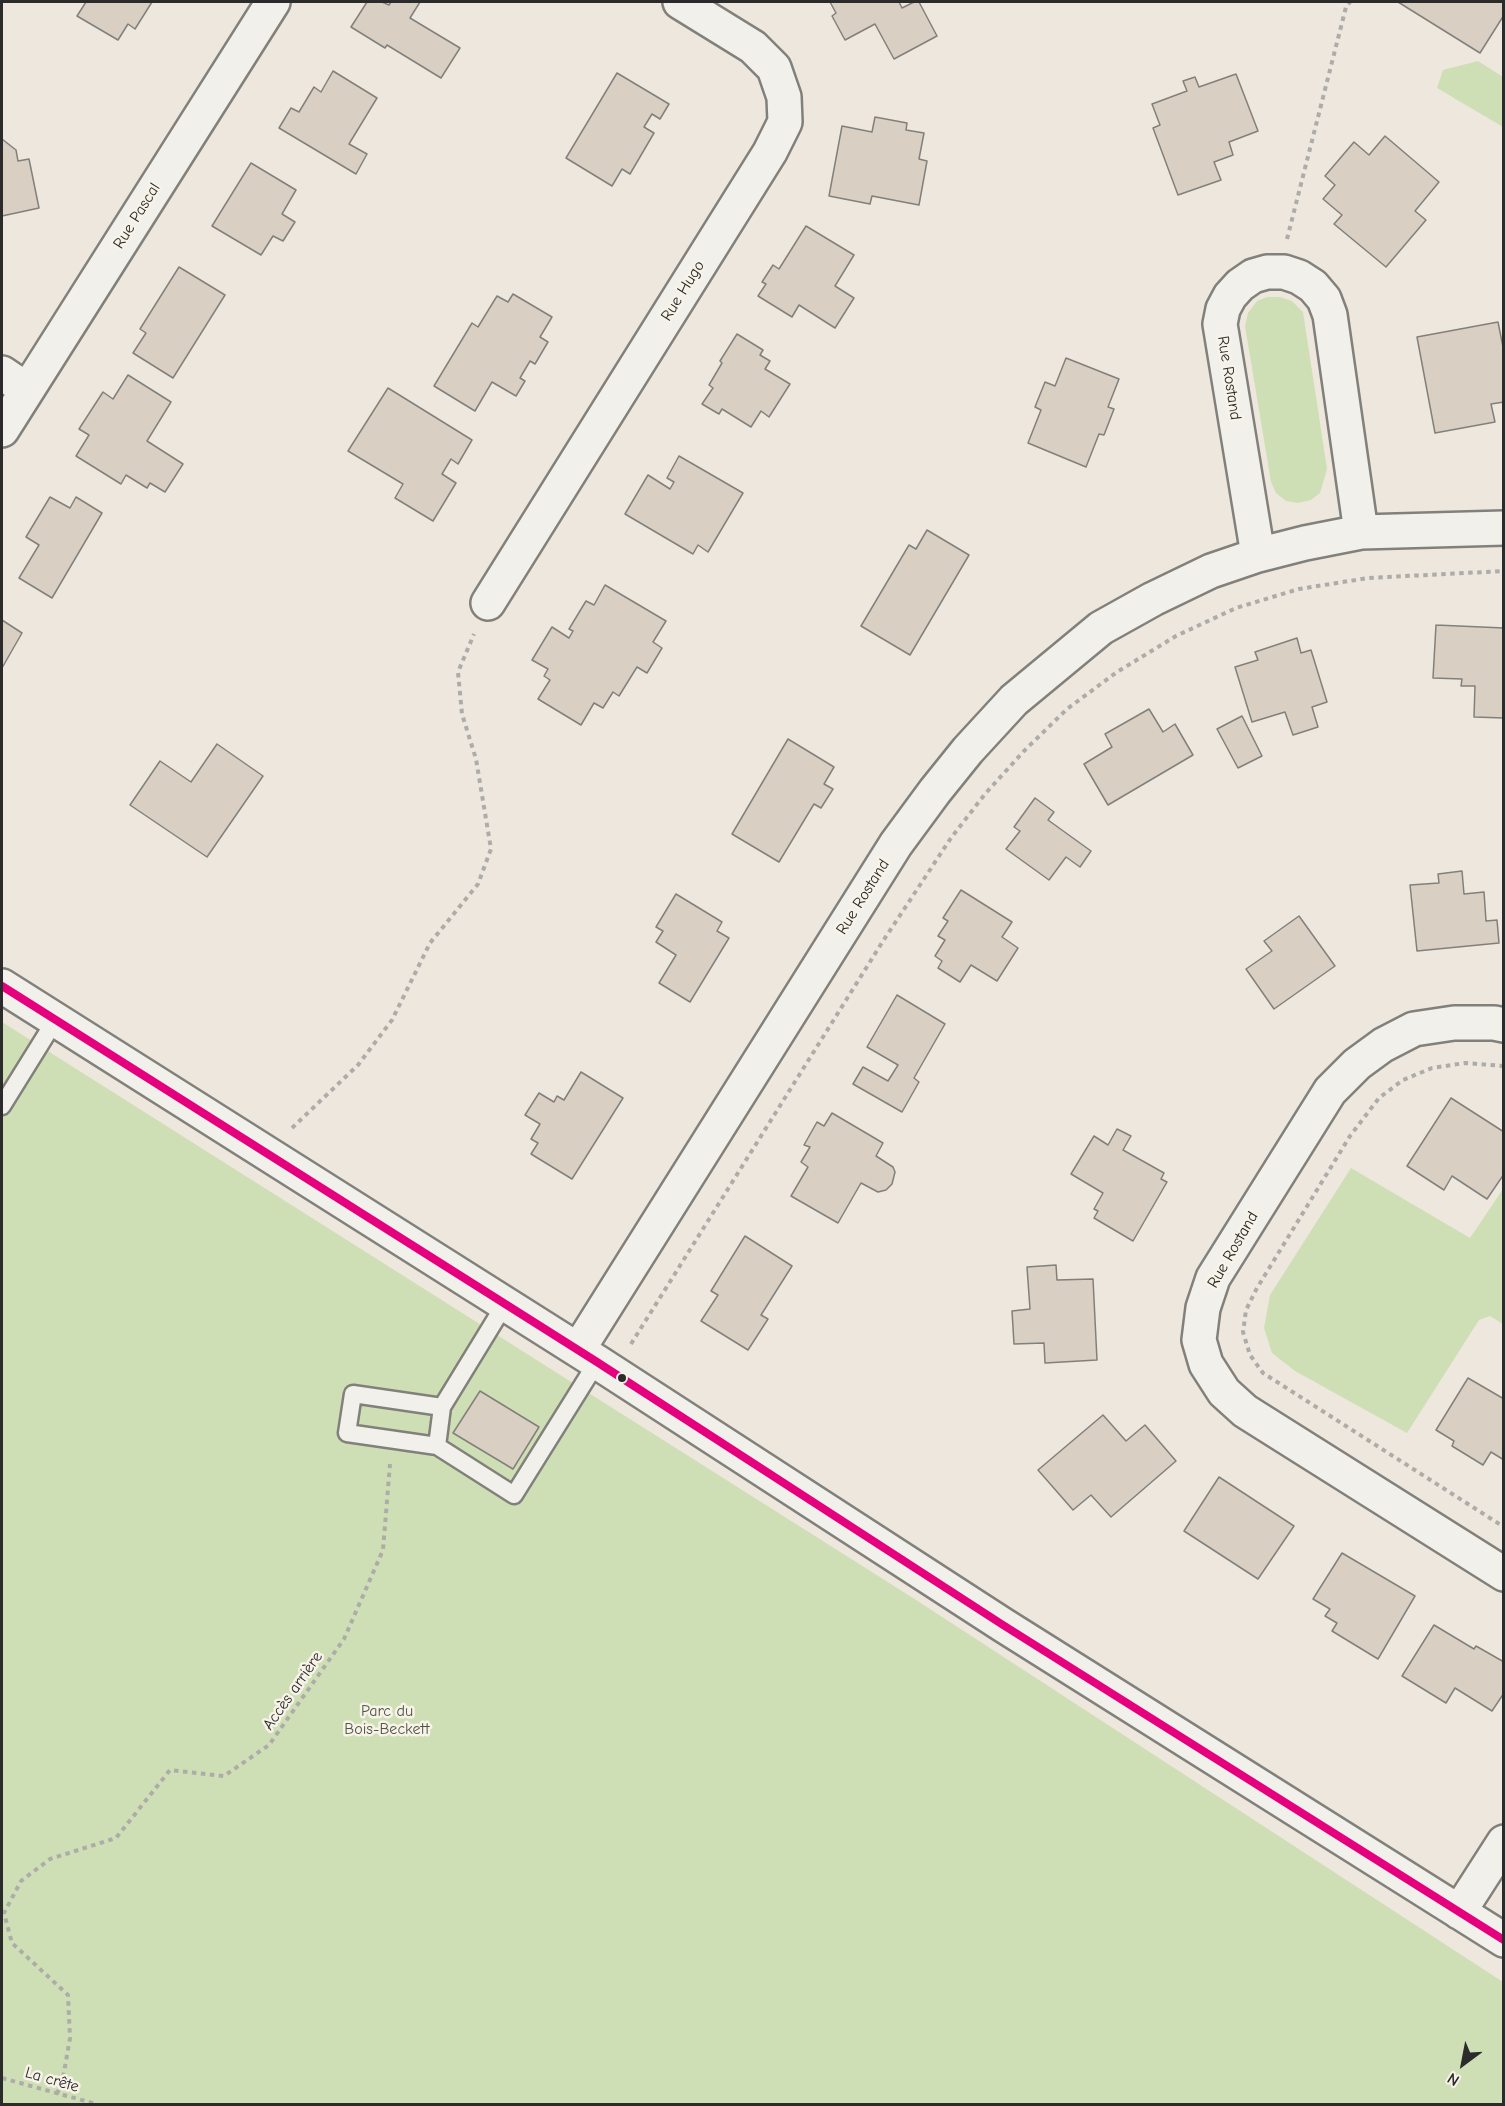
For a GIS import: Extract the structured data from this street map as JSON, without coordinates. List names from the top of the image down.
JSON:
{
  "streets": {
    "street": ["Rue Pascal", "Rue Hugo", "Rue Rostand"],
    "path": ["Accès arrière", "La crête"]
  },
  "crossings": [
    ["Accès arrière", "La crête"]
  ],
  "parks": ["Parc du Bois-Beckett"],
  "north": "bottom left"
}
